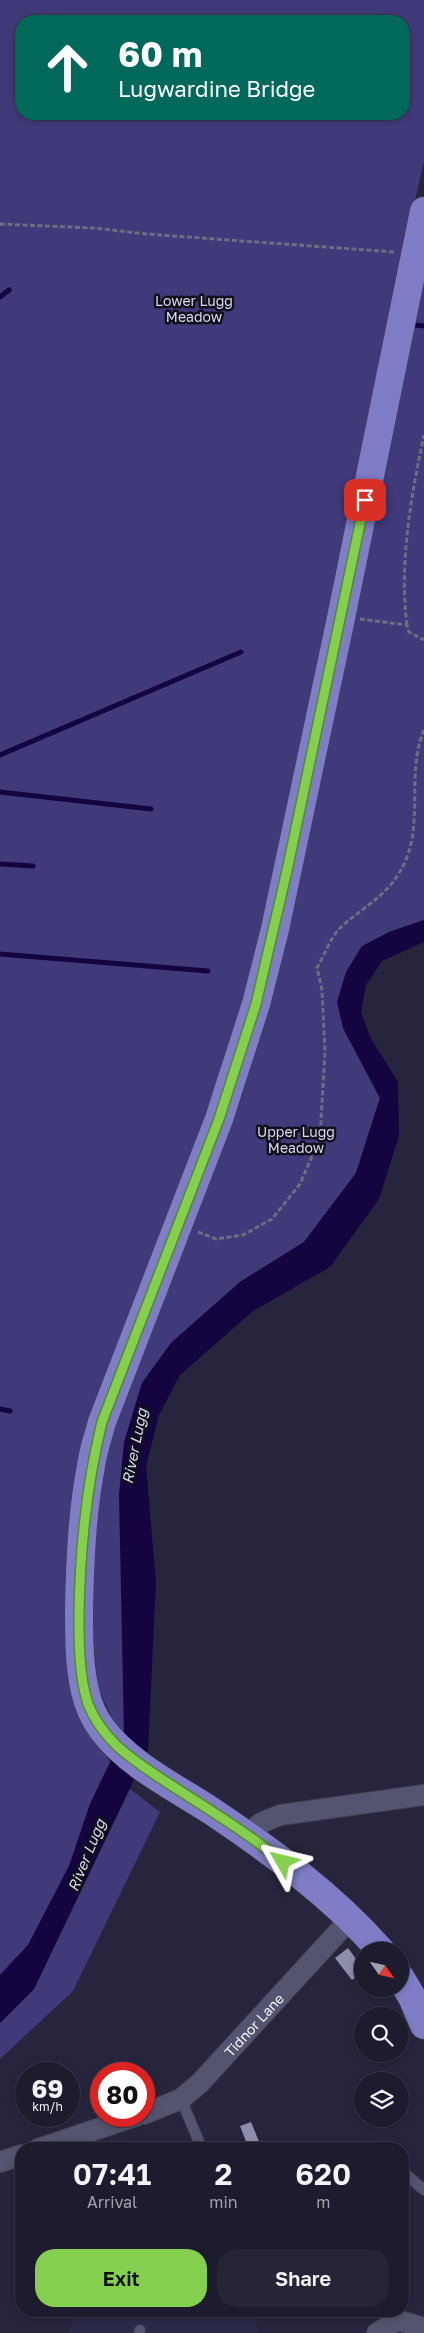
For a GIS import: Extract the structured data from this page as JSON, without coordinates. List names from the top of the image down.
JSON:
{
  "streets": {
    "street": ["Tidnor Lane"]
  },
  "water": ["River Lugg"],
  "parks": ["Lower Lugg Meadow", "Upper Lugg Meadow"],
  "north": "bottom right",
  "page": {
    "turn": ["60 m", "Lugwardine Bridge"],
    "speed": "69 km/h",
    "limit": "80",
    "eta": [
      "07:41",
      "Arrival",
      "2",
      "min",
      "620",
      "m"
    ],
    "buttons": ["Exit", "Share"]
  }
}
